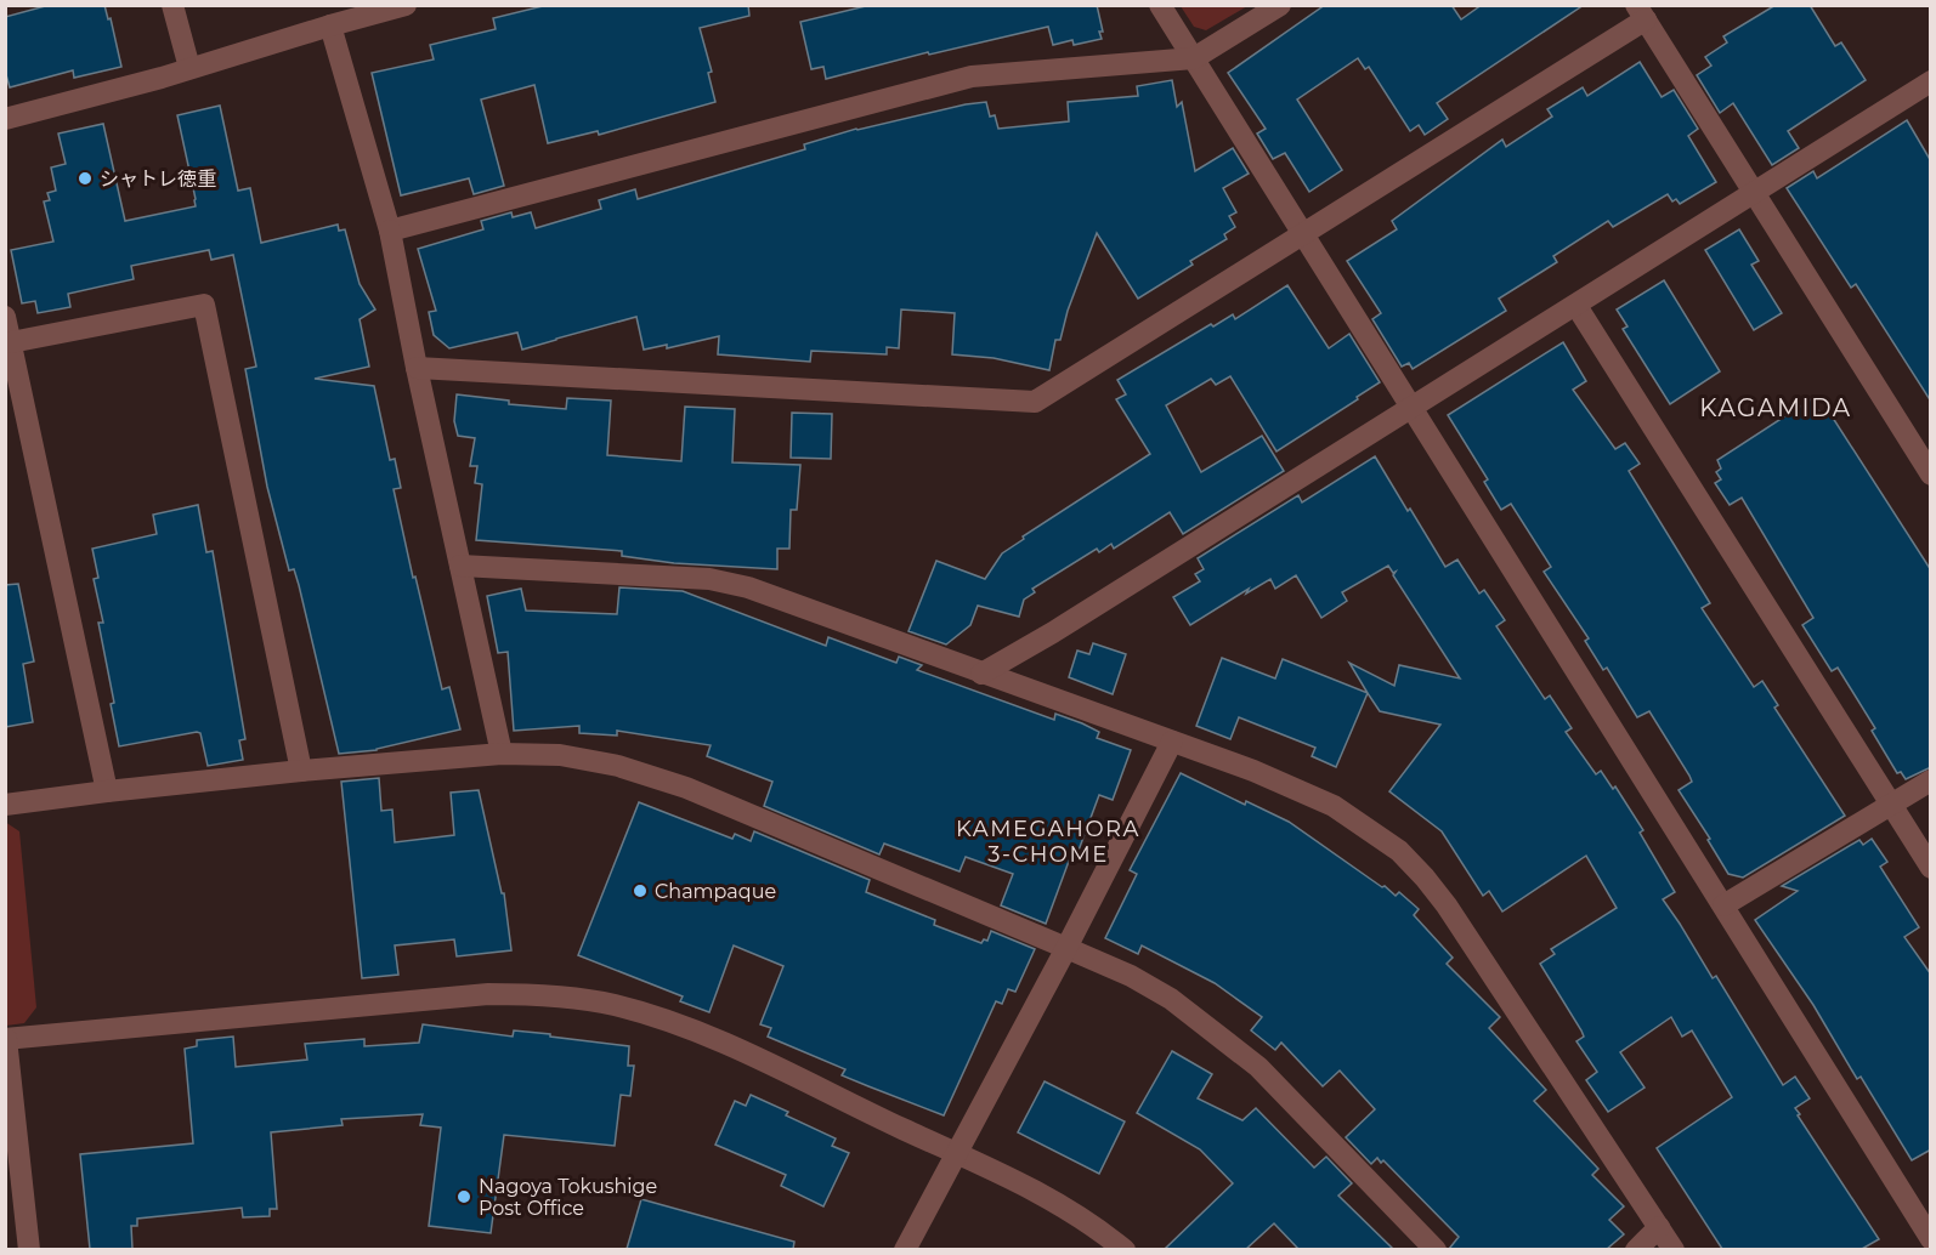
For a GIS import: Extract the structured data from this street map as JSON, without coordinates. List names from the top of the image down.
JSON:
{
  "districts": ["KAGAMIDA", "KAMEGAHORA 3-CHOME"],
  "places": ["シャトレ徳重", "Champaque", "Nagoya Tokushige Post Office"]
}
